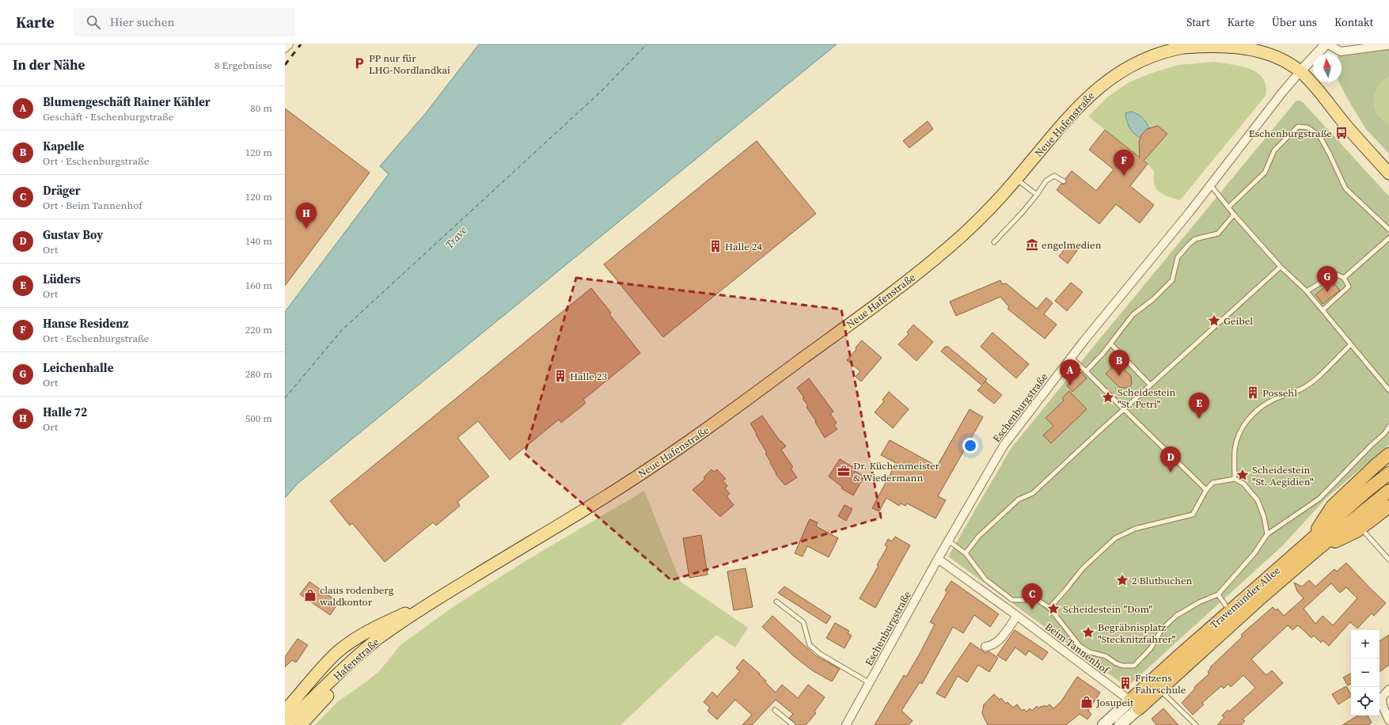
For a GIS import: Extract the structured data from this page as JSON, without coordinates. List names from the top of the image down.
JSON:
{
  "streets": {
    "highway": ["Travemünder Allee"],
    "main road": ["Neue Hafenstraße", "Hafenstraße"],
    "street": ["Eschenburgstraße", "Beim Tannenhof"]
  },
  "crossings": [
    ["Neue Hafenstraße", "Eschenburgstraße"],
    ["Neue Hafenstraße", "Hafenstraße"],
    ["Eschenburgstraße", "Beim Tannenhof"],
    ["Travemünder Allee", "Beim Tannenhof"]
  ],
  "water": ["Trave"],
  "places": {
    "parking": ["PP nur für LHG-Nordlandkai"],
    "bus stop": ["Eschenburgstraße"],
    "museum": ["engelmedien"],
    "building": [
      "Halle 24",
      "Halle 23",
      "Possehl",
      "Fritzens Fahrschule"
    ],
    "place": [
      "Geibel",
      "Scheidestein \"St. Petri\"",
      "Scheidestein \"St. Aegidien\"",
      "2 Blutbuchen",
      "Scheidestein \"Dom\"",
      "Begräbnisplatz \"Stecknitzfahrer\""
    ],
    "office": ["Dr. Küchenmeister & Wiedermann"],
    "shop": ["claus rodenberg waldkontor", "Josupeit"]
  },
  "north": "top",
  "page": {
    "header": "Karte",
    "search": "Hier suchen",
    "nav": [
      "Start",
      "Karte",
      "Über uns",
      "Kontakt"
    ],
    "heading": ["In der Nähe", "8 Ergebnisse"],
    "list": [
      {
        "mark": "A",
        "name": "Blumengeschäft Rainer Kähler",
        "note": "Geschäft · Eschenburgstraße",
        "value": "80 m"
      },
      {
        "mark": "B",
        "name": "Kapelle",
        "note": "Ort · Eschenburgstraße",
        "value": "120 m"
      },
      {
        "mark": "C",
        "name": "Dräger",
        "note": "Ort · Beim Tannenhof",
        "value": "120 m"
      },
      {
        "mark": "D",
        "name": "Gustav Boy",
        "note": "Ort",
        "value": "140 m"
      },
      {
        "mark": "E",
        "name": "Lüders",
        "note": "Ort",
        "value": "160 m"
      },
      {
        "mark": "F",
        "name": "Hanse Residenz",
        "note": "Ort · Eschenburgstraße",
        "value": "220 m"
      },
      {
        "mark": "G",
        "name": "Leichenhalle",
        "note": "Ort",
        "value": "280 m"
      },
      {
        "mark": "H",
        "name": "Halle 72",
        "note": "Ort",
        "value": "500 m"
      }
    ],
    "pins": [
      "F",
      "H",
      "G",
      "B",
      "A",
      "E",
      "D",
      "C"
    ],
    "map_buttons": ["+", "−"]
  }
}
